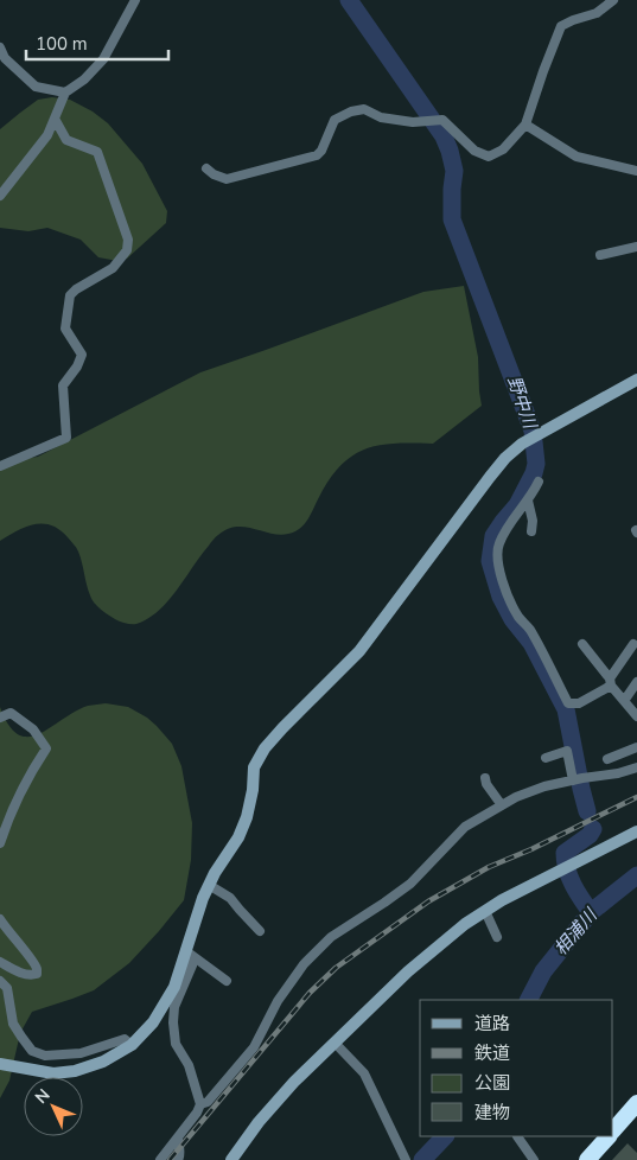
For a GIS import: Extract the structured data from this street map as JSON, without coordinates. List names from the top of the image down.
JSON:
{
  "water": ["野中川", "相浦川"],
  "legend": [
    "道路",
    "鉄道",
    "公園",
    "建物"
  ],
  "scale_bar": "100 m",
  "north": "top left"
}
